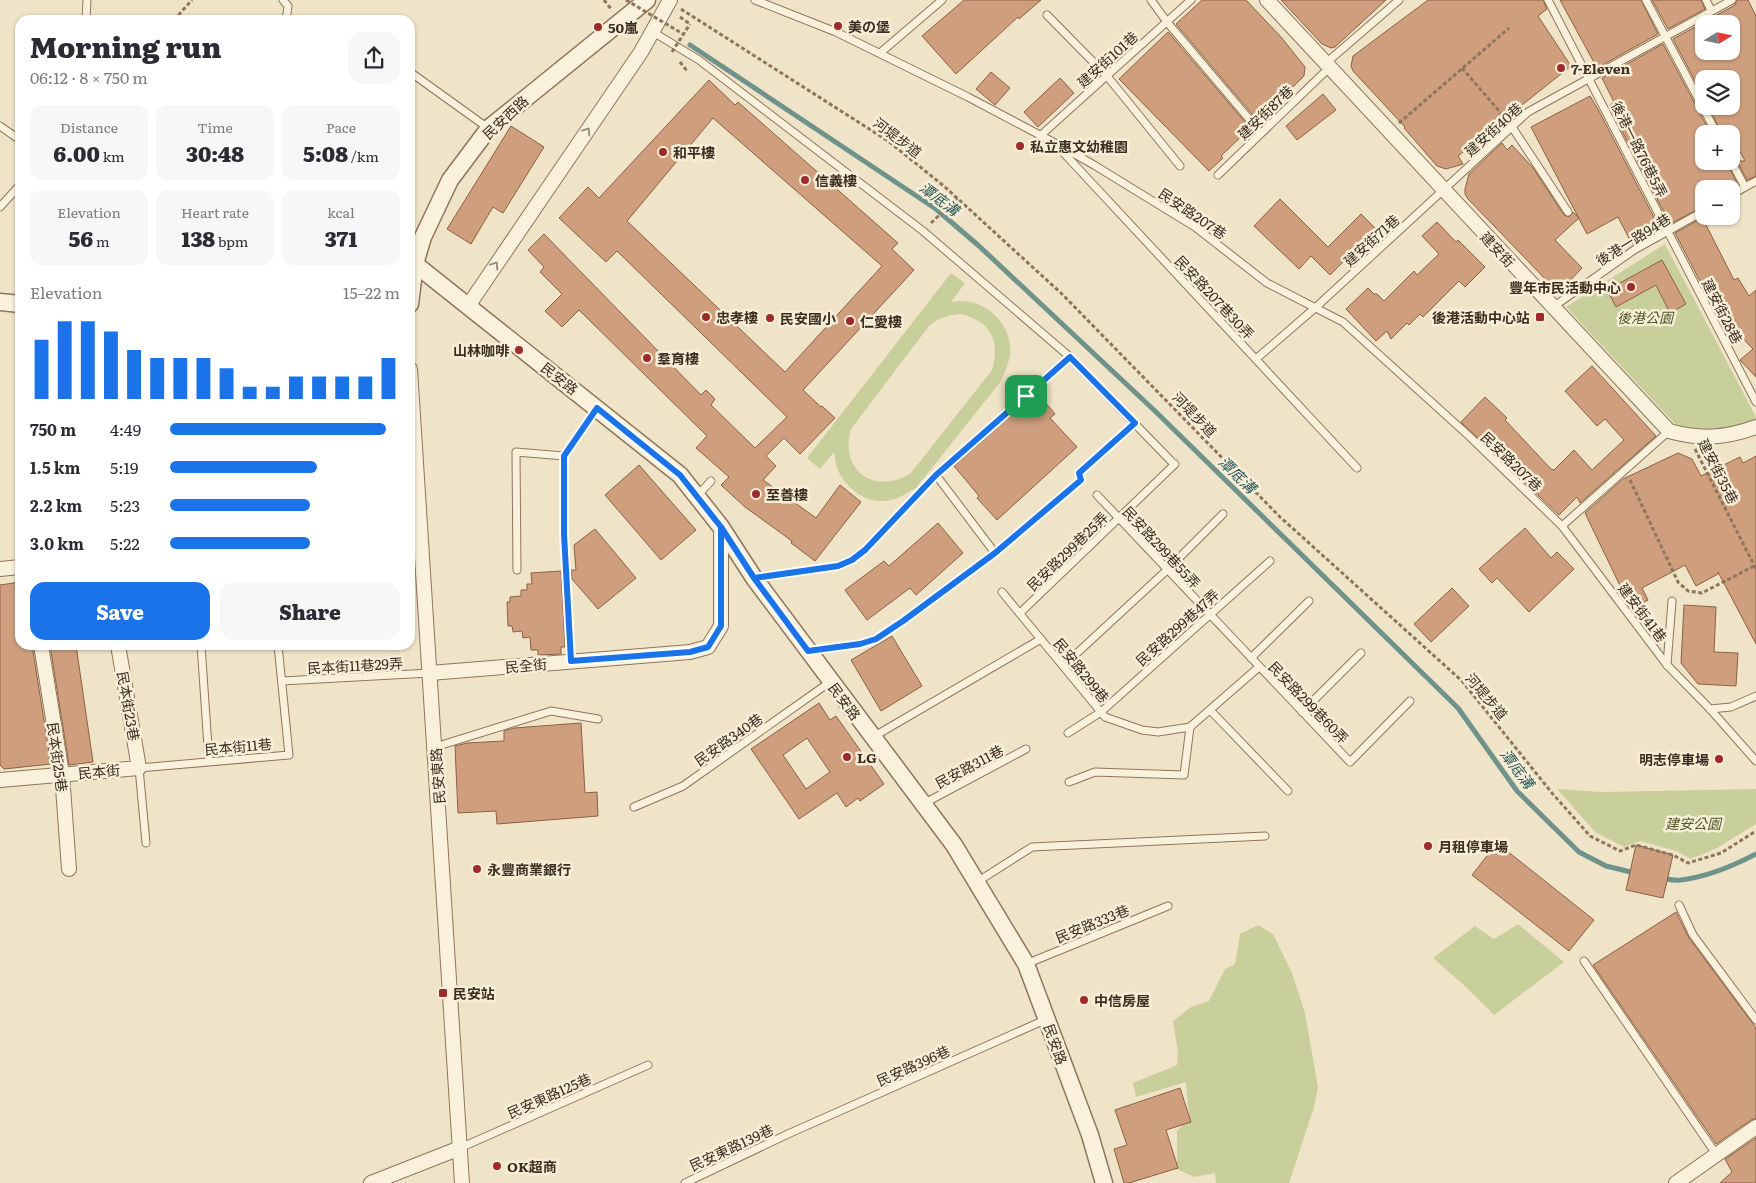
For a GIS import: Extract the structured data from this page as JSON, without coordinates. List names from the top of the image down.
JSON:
{
  "streets": {
    "street": [
      "民安西路",
      "建安街",
      "民安路",
      "民全街",
      "民本街23巷",
      "民本街25巷",
      "民本街",
      "民安東路"
    ],
    "lane": [
      "建安街101巷",
      "建安街87巷",
      "建安街40巷",
      "後港一路76巷5弄",
      "民安路207巷",
      "後港一路94巷",
      "建安街71巷",
      "民安路207巷30弄",
      "建安街28巷",
      "民安路299巷55弄",
      "民安路299巷25弄",
      "建安街41巷",
      "民安路299巷47弄",
      "民本街11巷29弄",
      "民安路299巷",
      "民安路299巷60弄",
      "民安路340巷",
      "民本街11巷",
      "民安路311巷",
      "民安路333巷",
      "民安路396巷",
      "民安東路125巷",
      "民安東路139巷"
    ],
    "path": ["河堤步道", "建安街35巷"]
  },
  "crossings": [
    ["建安街101巷", "民安路207巷"],
    ["建安街87巷", "建安街"],
    ["建安街40巷", "後港一路76巷5弄"],
    ["建安街40巷", "建安街71巷"],
    ["建安街40巷", "建安街"],
    ["後港一路76巷5弄", "後港一路94巷"],
    ["後港一路76巷5弄", "建安街28巷"],
    ["民安路207巷", "建安街71巷"],
    ["民安路207巷", "民安路207巷30弄"],
    ["民安路207巷", "建安街41巷"],
    ["後港一路94巷", "建安街"],
    ["後港一路94巷", "建安街28巷"],
    ["建安街71巷", "建安街"],
    ["建安街71巷", "民安路207巷30弄"],
    ["民安路", "民全街"],
    ["民安路", "民安路299巷"],
    ["民安路", "民安路340巷"],
    ["民安路", "民安路311巷"],
    ["民安路", "民安路333巷"],
    ["民安路", "民安路396巷"],
    ["民安路299巷55弄", "民安路299巷25弄"],
    ["民安路299巷55弄", "民安路299巷47弄"],
    ["民安路299巷55弄", "民安路299巷60弄"],
    ["民安路299巷25弄", "民安路299巷"],
    ["民安路299巷47弄", "民安路299巷"],
    ["民本街11巷29弄", "民全街"],
    ["民本街11巷29弄", "民本街11巷"],
    ["民本街11巷29弄", "民安東路"],
    ["民全街", "民安東路"],
    ["民本街23巷", "民本街11巷"],
    ["民本街23巷", "民本街"],
    ["民本街11巷", "民本街"],
    ["民本街25巷", "民本街"],
    ["民安東路", "民安東路125巷"],
    ["民安路396巷", "民安東路139巷"]
  ],
  "water": ["潭底溝"],
  "parks": ["後港公園", "建安公園"],
  "places": {
    "other": [
      "美の堡",
      "50嵐",
      "7-Eleven",
      "私立惠文幼稚園",
      "和平樓",
      "信義樓",
      "豐年市民活動中心",
      "忠孝樓",
      "民安國小",
      "仁愛樓",
      "山林咖啡",
      "羣育樓",
      "至善樓",
      "LG",
      "明志停車場",
      "月租停車場",
      "永豐商業銀行",
      "中信房屋",
      "OK超商"
    ],
    "transit": ["後港活動中心站", "民安站"]
  },
  "north": "right",
  "page": {
    "map_buttons": ["+", "−"],
    "heading": ["Morning run", "06:12 · 8 × 750 m"],
    "stats": [
      ["Distance", "6.00 km"],
      ["Time", "30:48"],
      ["Pace", "5:08 /km"],
      ["Elevation", "56 m"],
      ["Heart rate", "138 bpm"],
      ["kcal", "371"]
    ],
    "chart": ["Elevation", "15–22 m"],
    "list": [
      {
        "name": "750 m",
        "note": "4:49"
      },
      {
        "name": "1.5 km",
        "note": "5:19"
      },
      {
        "name": "2.2 km",
        "note": "5:23"
      },
      {
        "name": "3.0 km",
        "note": "5:22"
      }
    ],
    "buttons": ["Save", "Share"]
  }
}
